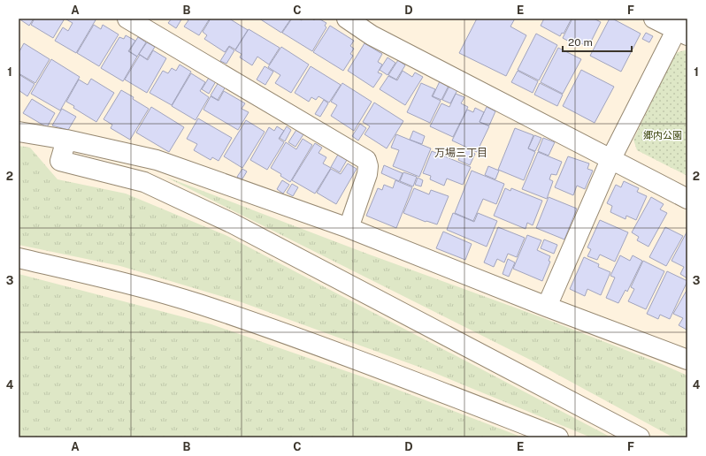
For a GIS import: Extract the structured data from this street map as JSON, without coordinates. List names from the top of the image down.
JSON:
{
  "districts": ["万場三丁目"],
  "parks": ["郷内公園"],
  "scale_bar": "20 m",
  "grid": {
    "columns": [
      "A",
      "B",
      "C",
      "D",
      "E",
      "F"
    ],
    "rows": [
      "1",
      "2",
      "3",
      "4"
    ]
  }
}
